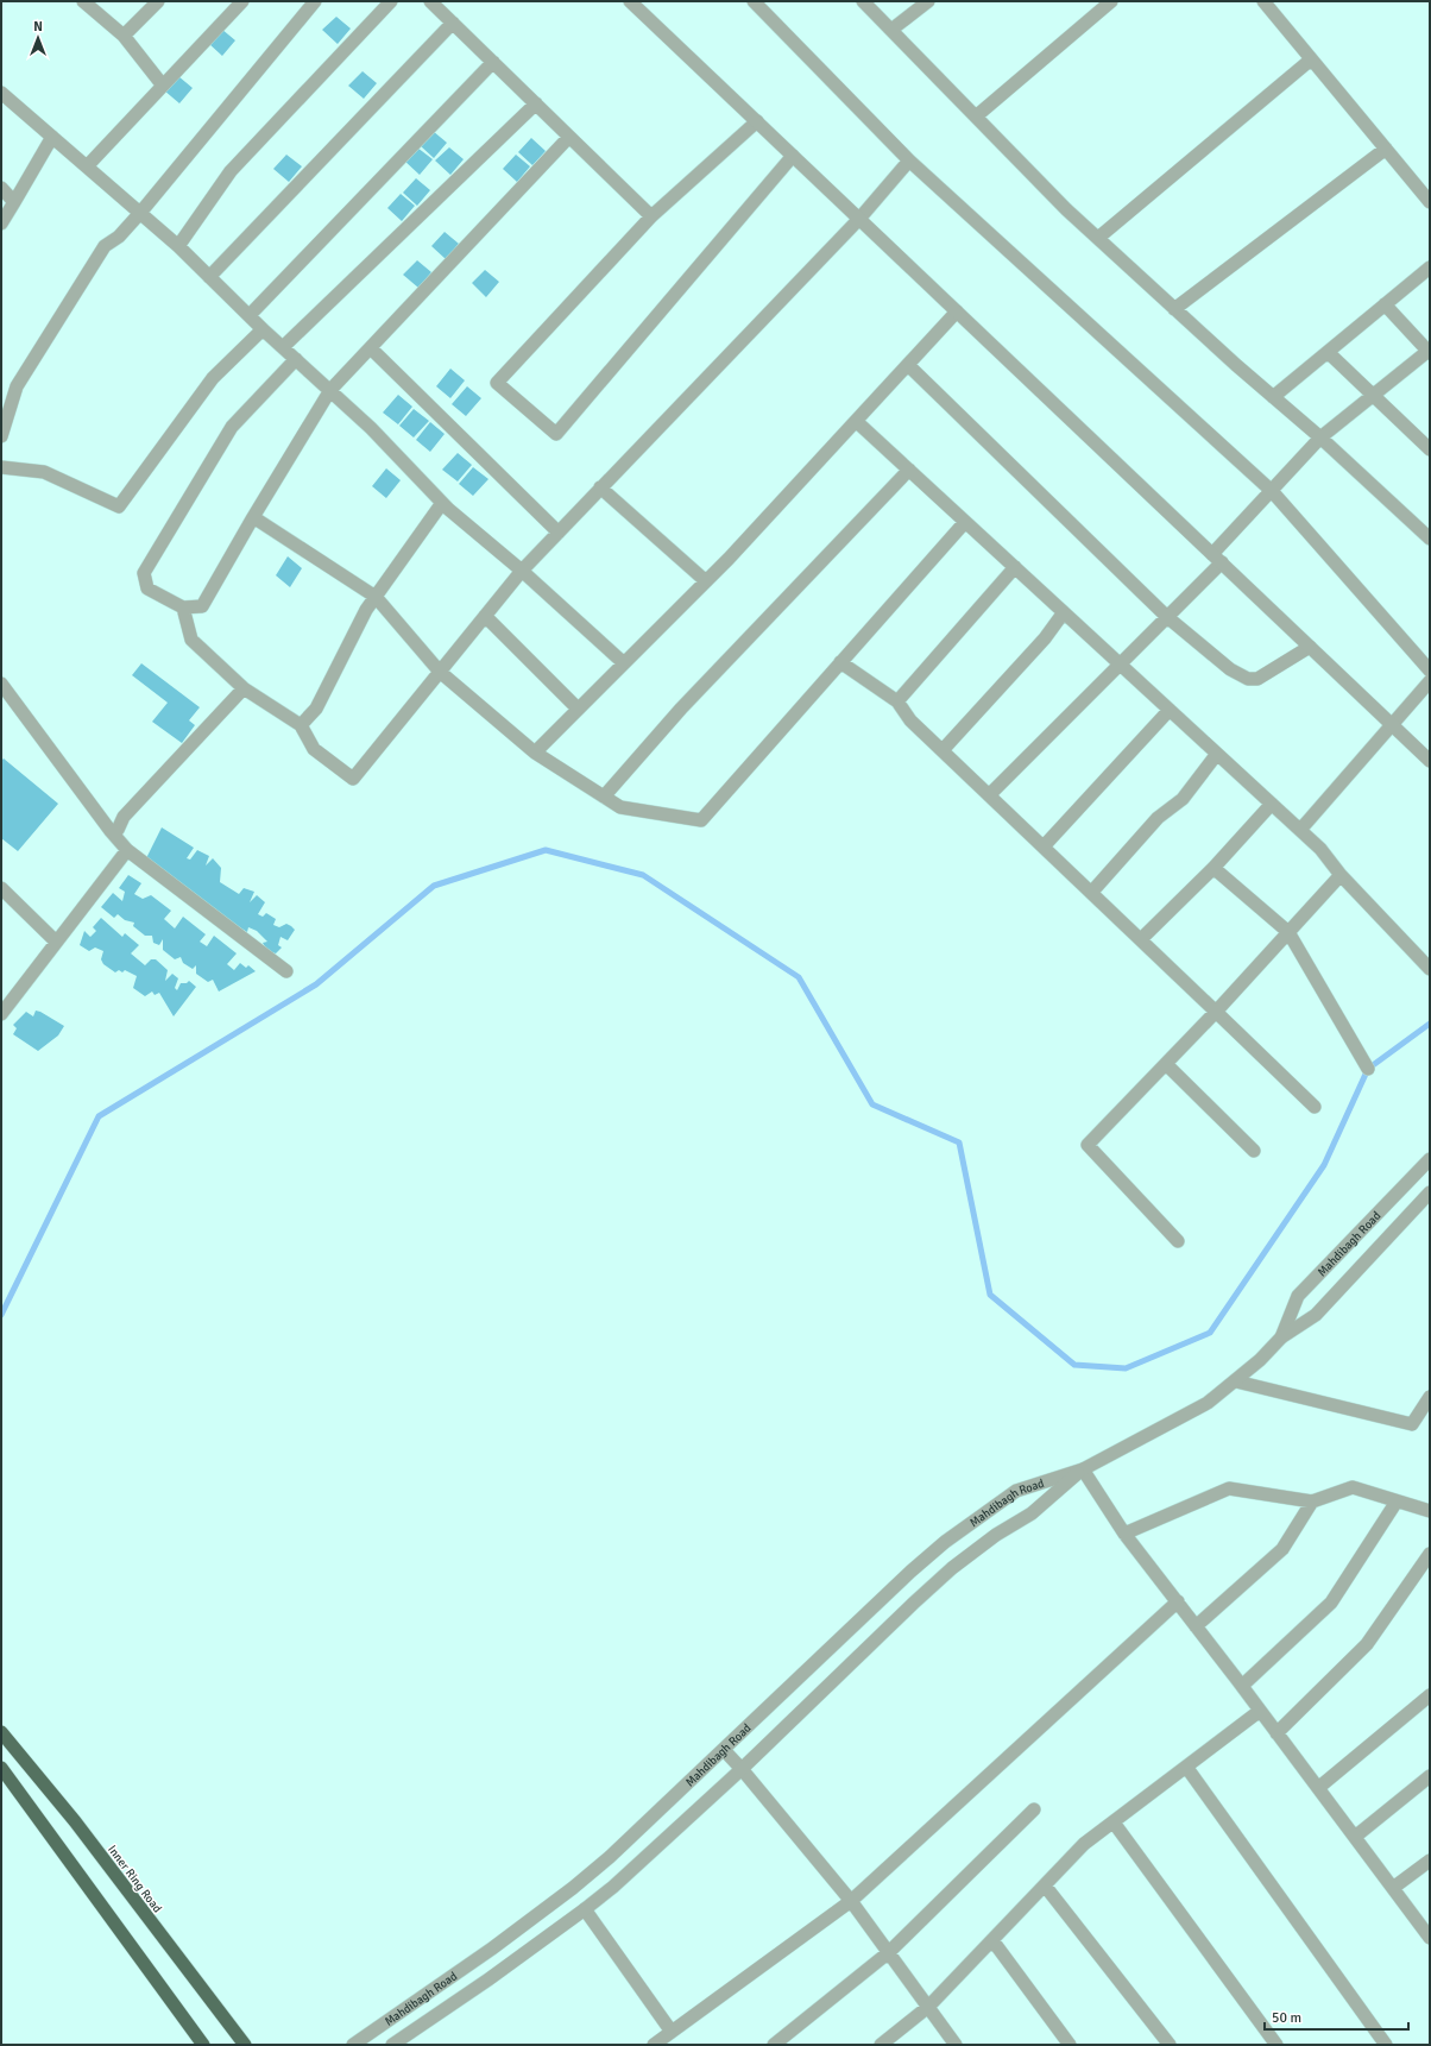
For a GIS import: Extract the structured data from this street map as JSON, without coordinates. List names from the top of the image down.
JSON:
{
  "streets": {
    "highway": ["Inner Ring Road"],
    "street": ["Mahdibagh Road"]
  },
  "scale_bar": "50 m",
  "north": "top"
}
